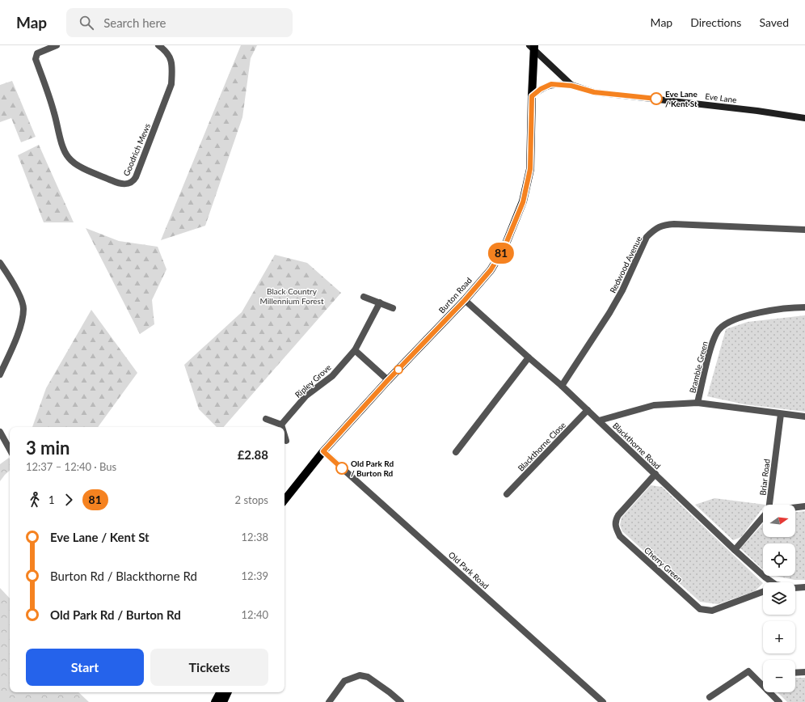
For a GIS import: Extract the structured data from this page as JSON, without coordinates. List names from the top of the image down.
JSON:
{
  "streets": {
    "main road": ["Burton Road"],
    "street": [
      "Eve Lane",
      "Goodrich Mews",
      "Redwood Avenue",
      "Bramble Green",
      "Ripley Grove",
      "Blackthorne Road",
      "Blackthorne Close",
      "Briar Road",
      "Cherry Green",
      "Old Park Road"
    ]
  },
  "crossings": [
    ["Eve Lane", "Burton Road"],
    ["Redwood Avenue", "Blackthorne Road"],
    ["Burton Road", "Blackthorne Road"],
    ["Burton Road", "Old Park Road"],
    ["Bramble Green", "Blackthorne Road"],
    ["Bramble Green", "Briar Road"],
    ["Blackthorne Road", "Blackthorne Close"],
    ["Blackthorne Road", "Briar Road"],
    ["Blackthorne Road", "Cherry Green"]
  ],
  "parks": ["Black Country Millennium Forest"],
  "places": ["Eve Lane / Kent St", "Old Park Rd / Burton Rd"],
  "lines": ["bus line 81"],
  "north": "right",
  "page": {
    "header": "Map",
    "search": "Search here",
    "nav": ["Map", "Directions", "Saved"],
    "on_map": "81",
    "heading": ["3 min", "12:37 – 12:40 · Bus", "£2.88"],
    "legs": ["1", "81", "2 stops"],
    "map_buttons": ["+", "−"],
    "list": [
      {
        "name": "Eve Lane / Kent St",
        "value": "12:38"
      },
      {
        "name": "Burton Rd / Blackthorne Rd",
        "value": "12:39"
      },
      {
        "name": "Old Park Rd / Burton Rd",
        "value": "12:40"
      }
    ],
    "buttons": ["Start", "Tickets"]
  }
}
